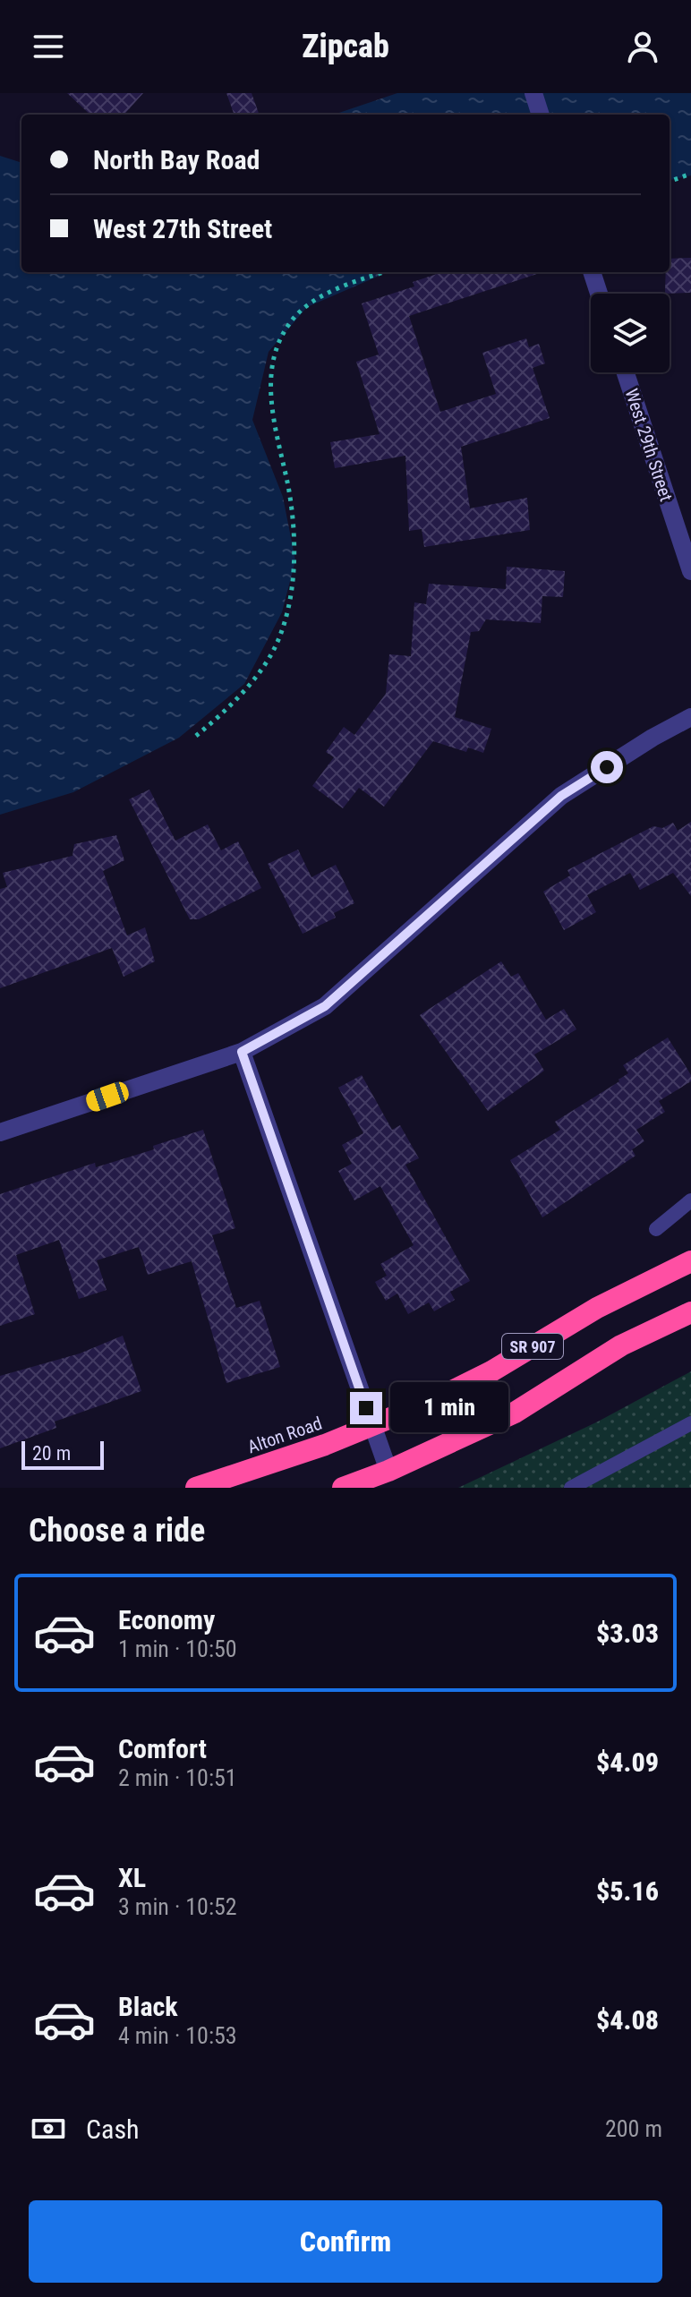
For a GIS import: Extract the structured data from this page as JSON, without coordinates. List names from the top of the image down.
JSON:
{
  "streets": {
    "highway": ["SR 907", "Alton Road"],
    "street": ["West 29th Street"]
  },
  "scale_bar": "20 m",
  "page": {
    "header": "Zipcab",
    "banner": ["North Bay Road", "West 27th Street"],
    "bubble": "1 min",
    "scale": "20 m",
    "heading": "Choose a ride",
    "list": [
      {
        "name": "Economy",
        "note": "1 min · 10:50",
        "value": "$3.03"
      },
      {
        "name": "Comfort",
        "note": "2 min · 10:51",
        "value": "$4.09"
      },
      {
        "name": "XL",
        "note": "3 min · 10:52",
        "value": "$5.16"
      },
      {
        "name": "Black",
        "note": "4 min · 10:53",
        "value": "$4.08"
      }
    ],
    "pay": ["Cash", "200 m"],
    "buttons": "Confirm"
  }
}
